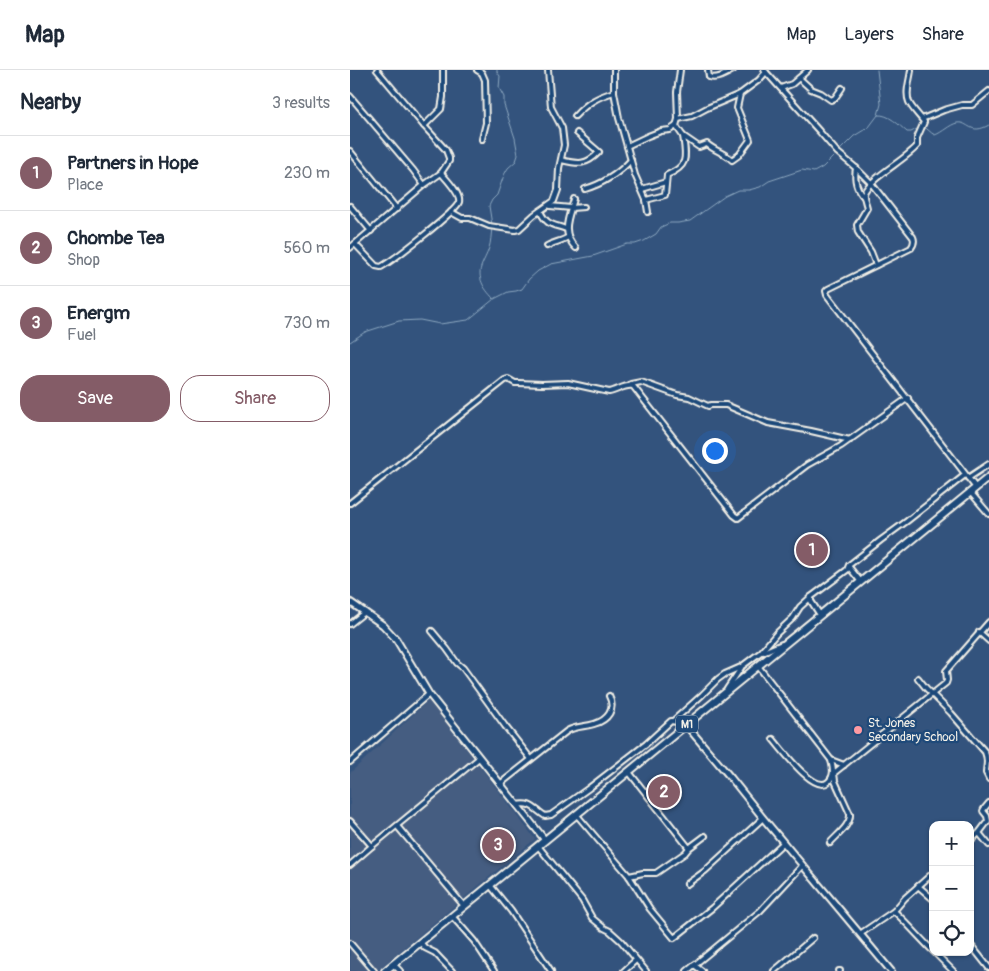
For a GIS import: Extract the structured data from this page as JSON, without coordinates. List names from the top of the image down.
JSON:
{
  "streets": {
    "highway": ["M1"]
  },
  "places": ["St. Jones Secondary School"],
  "page": {
    "header": "Map",
    "nav": ["Map", "Layers", "Share"],
    "heading": ["Nearby", "3 results"],
    "list": [
      {
        "mark": "1",
        "name": "Partners in Hope",
        "note": "Place",
        "value": "230 m"
      },
      {
        "mark": "2",
        "name": "Chombe Tea",
        "note": "Shop",
        "value": "560 m"
      },
      {
        "mark": "3",
        "name": "Energm",
        "note": "Fuel",
        "value": "730 m"
      }
    ],
    "buttons": ["Save", "Share"],
    "pins": ["1", "2", "3"],
    "map_buttons": ["+", "−"]
  }
}
